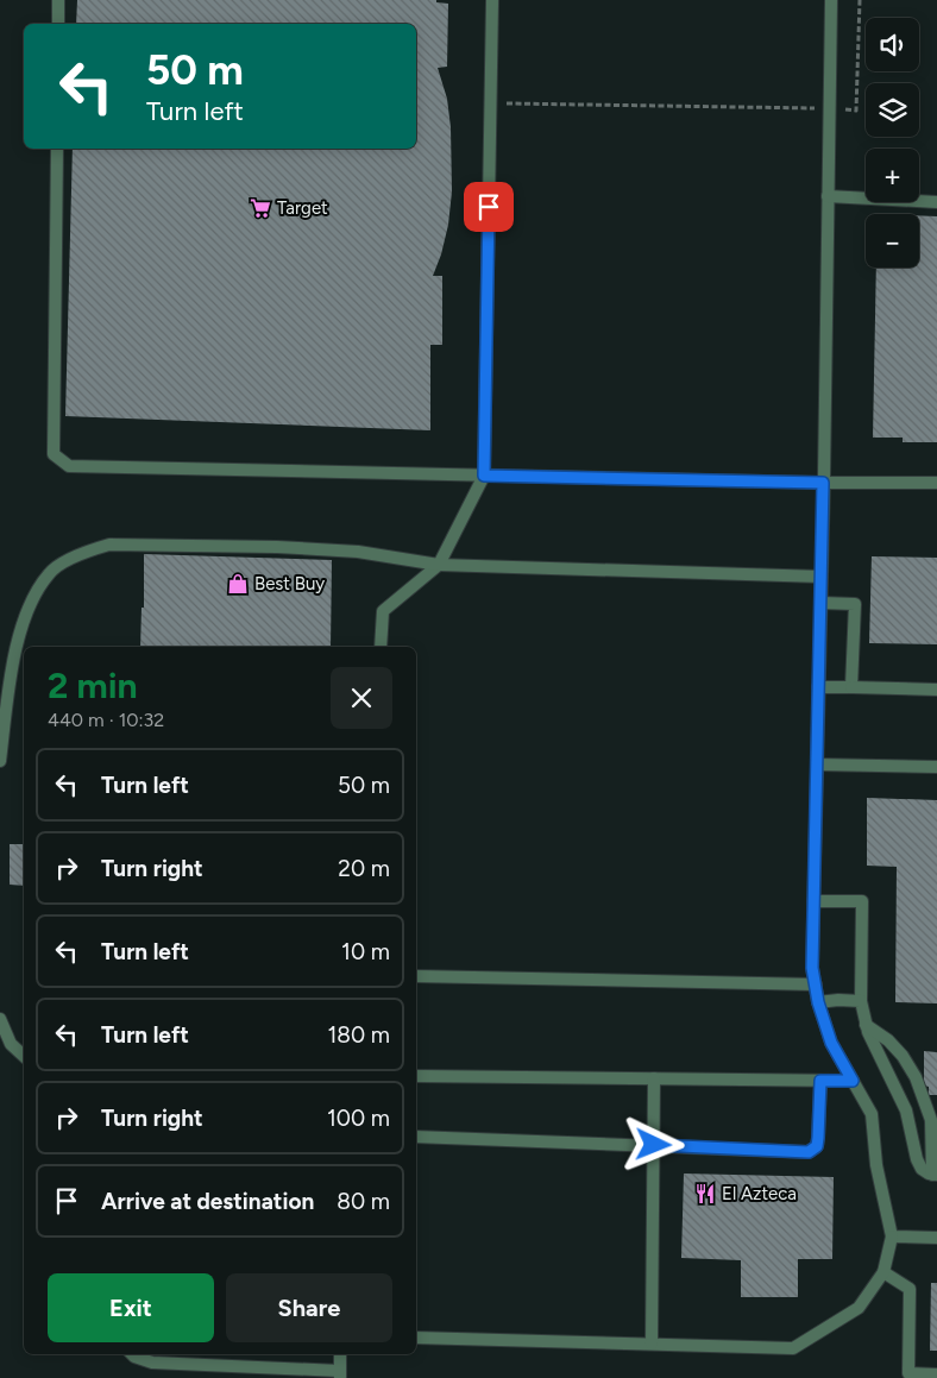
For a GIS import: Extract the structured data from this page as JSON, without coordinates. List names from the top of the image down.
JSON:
{
  "places": {
    "supermarket": ["Target"],
    "shop": ["Best Buy"],
    "restaurant": ["El Azteca"]
  },
  "page": {
    "map_buttons": ["+", "−"],
    "turn": ["50 m", "Turn left"],
    "heading": ["2 min", "440 m · 10:32"],
    "list": [
      {
        "name": "Turn left",
        "value": "50 m"
      },
      {
        "name": "Turn right",
        "value": "20 m"
      },
      {
        "name": "Turn left",
        "value": "10 m"
      },
      {
        "name": "Turn left",
        "value": "180 m"
      },
      {
        "name": "Turn right",
        "value": "100 m"
      },
      {
        "name": "Arrive at destination",
        "value": "80 m"
      }
    ],
    "buttons": ["Exit", "Share"]
  }
}
